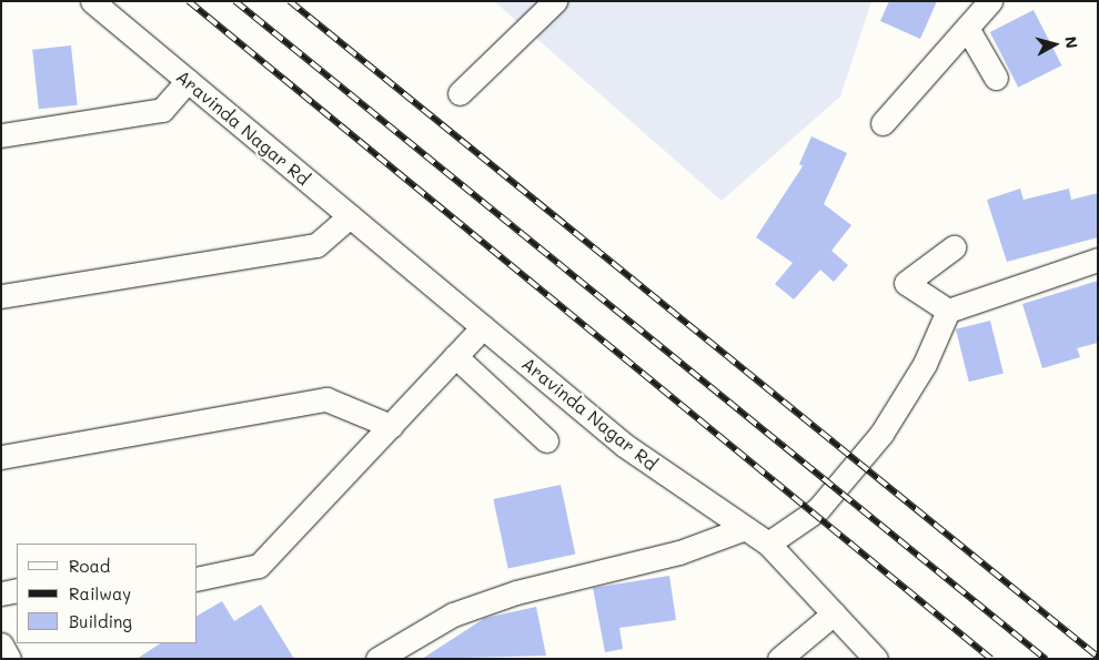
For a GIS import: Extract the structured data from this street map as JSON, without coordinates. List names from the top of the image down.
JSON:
{
  "streets": {
    "street": ["Aravinda Nagar Rd"]
  },
  "legend": ["Road", "Railway", "Building"],
  "north": "right"
}
